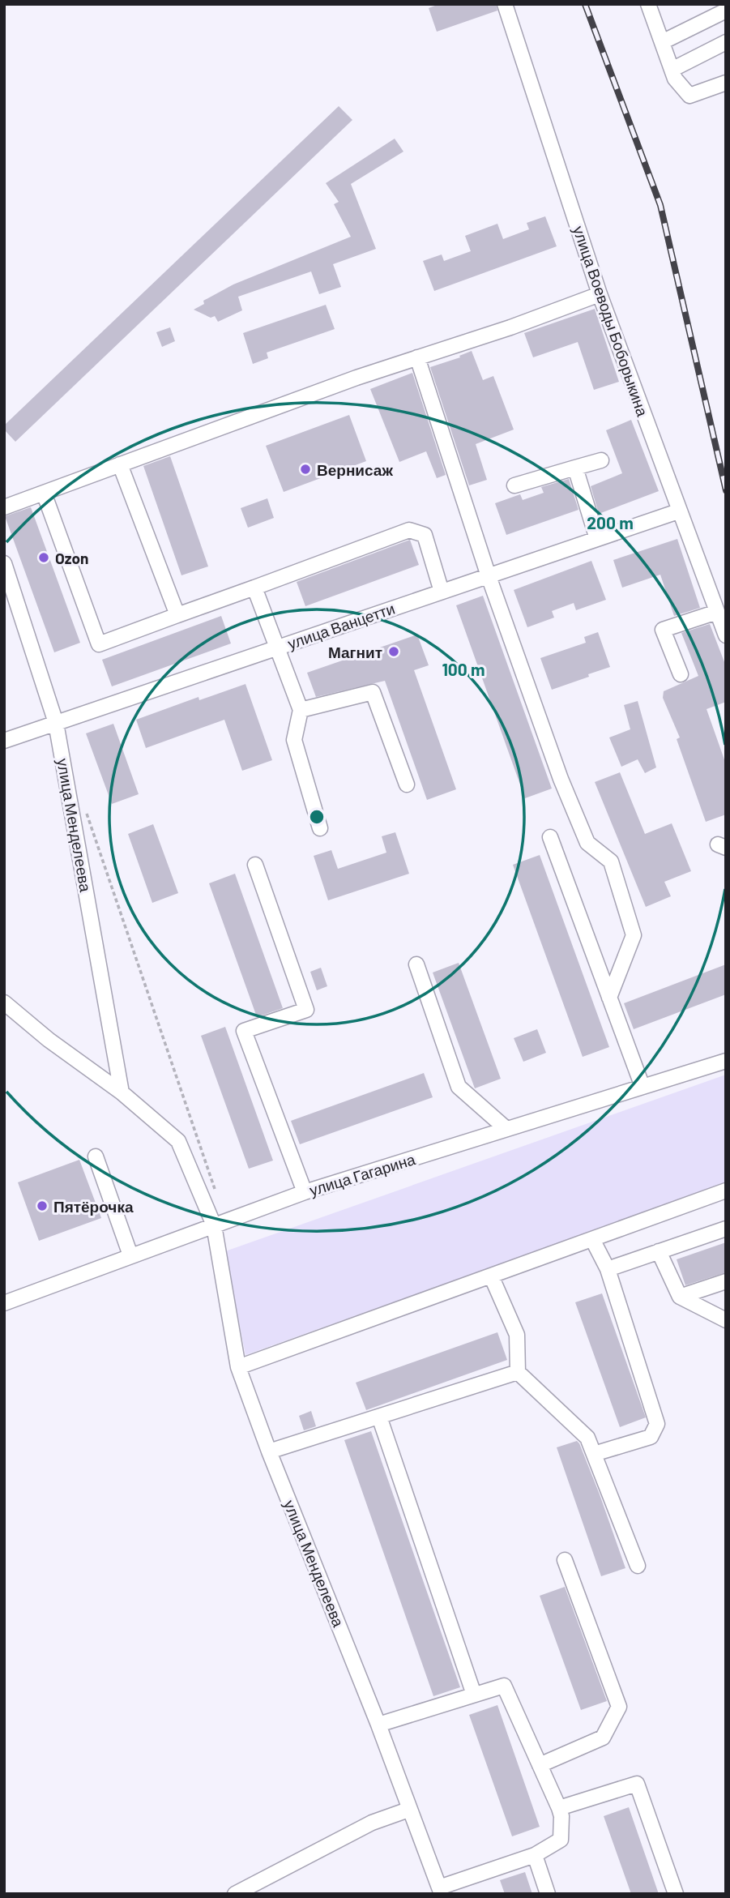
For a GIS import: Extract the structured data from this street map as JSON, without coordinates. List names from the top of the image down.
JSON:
{
  "streets": {
    "street": [
      "улица Воеводы Боборыкина",
      "улица Ванцетти",
      "улица Менделеева",
      "улица Гагарина"
    ]
  },
  "crossings": [
    ["улица Воеводы Боборыкина", "улица Ванцетти"],
    ["улица Ванцетти", "улица Менделеева"],
    ["улица Менделеева", "улица Гагарина"]
  ],
  "places": [
    "Вернисаж",
    "Ozon",
    "Магнит",
    "Пятёрочка"
  ],
  "rings": ["200 m", "100 m"]
}
